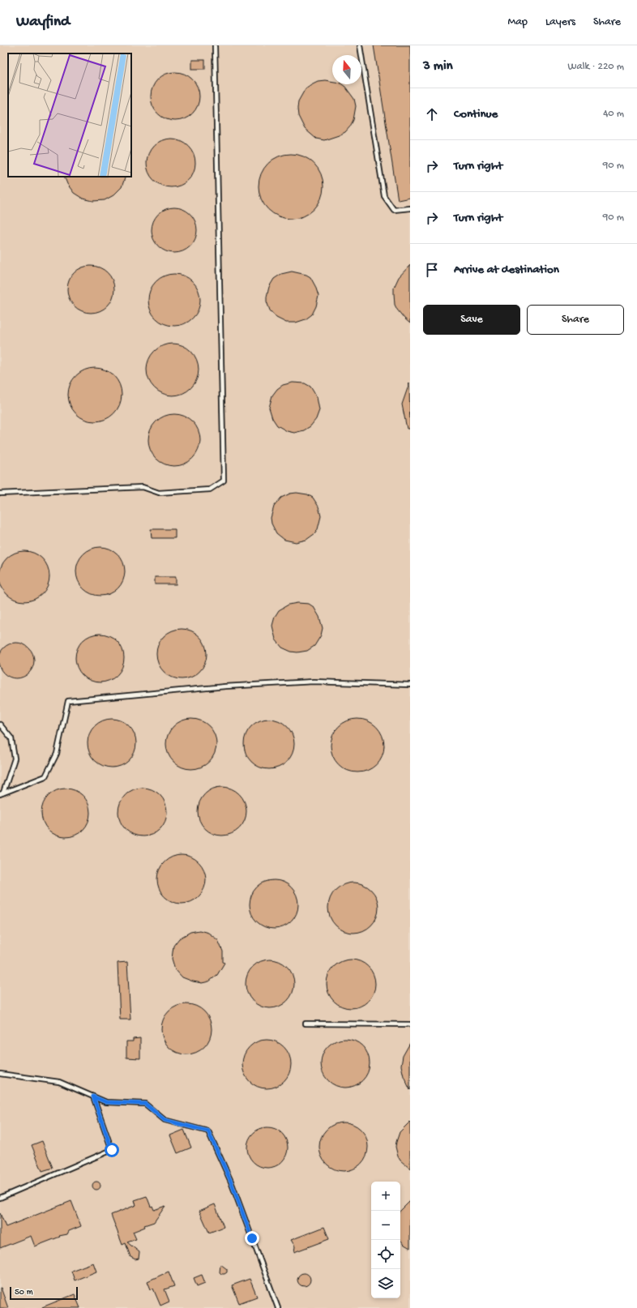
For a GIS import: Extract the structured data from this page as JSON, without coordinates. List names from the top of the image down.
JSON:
{
  "scale_bar": "50 m",
  "north": "top",
  "page": {
    "header": "Wayfind",
    "nav": ["Map", "Layers", "Share"],
    "heading": ["3 min", "Walk · 220 m"],
    "list": [
      ["Continue", "40 m"],
      ["Turn right", "90 m"],
      ["Turn right", "90 m"],
      "Arrive at destination"
    ],
    "buttons": ["Save", "Share"],
    "map_buttons": ["+", "−"],
    "scale": "50 m"
  }
}
